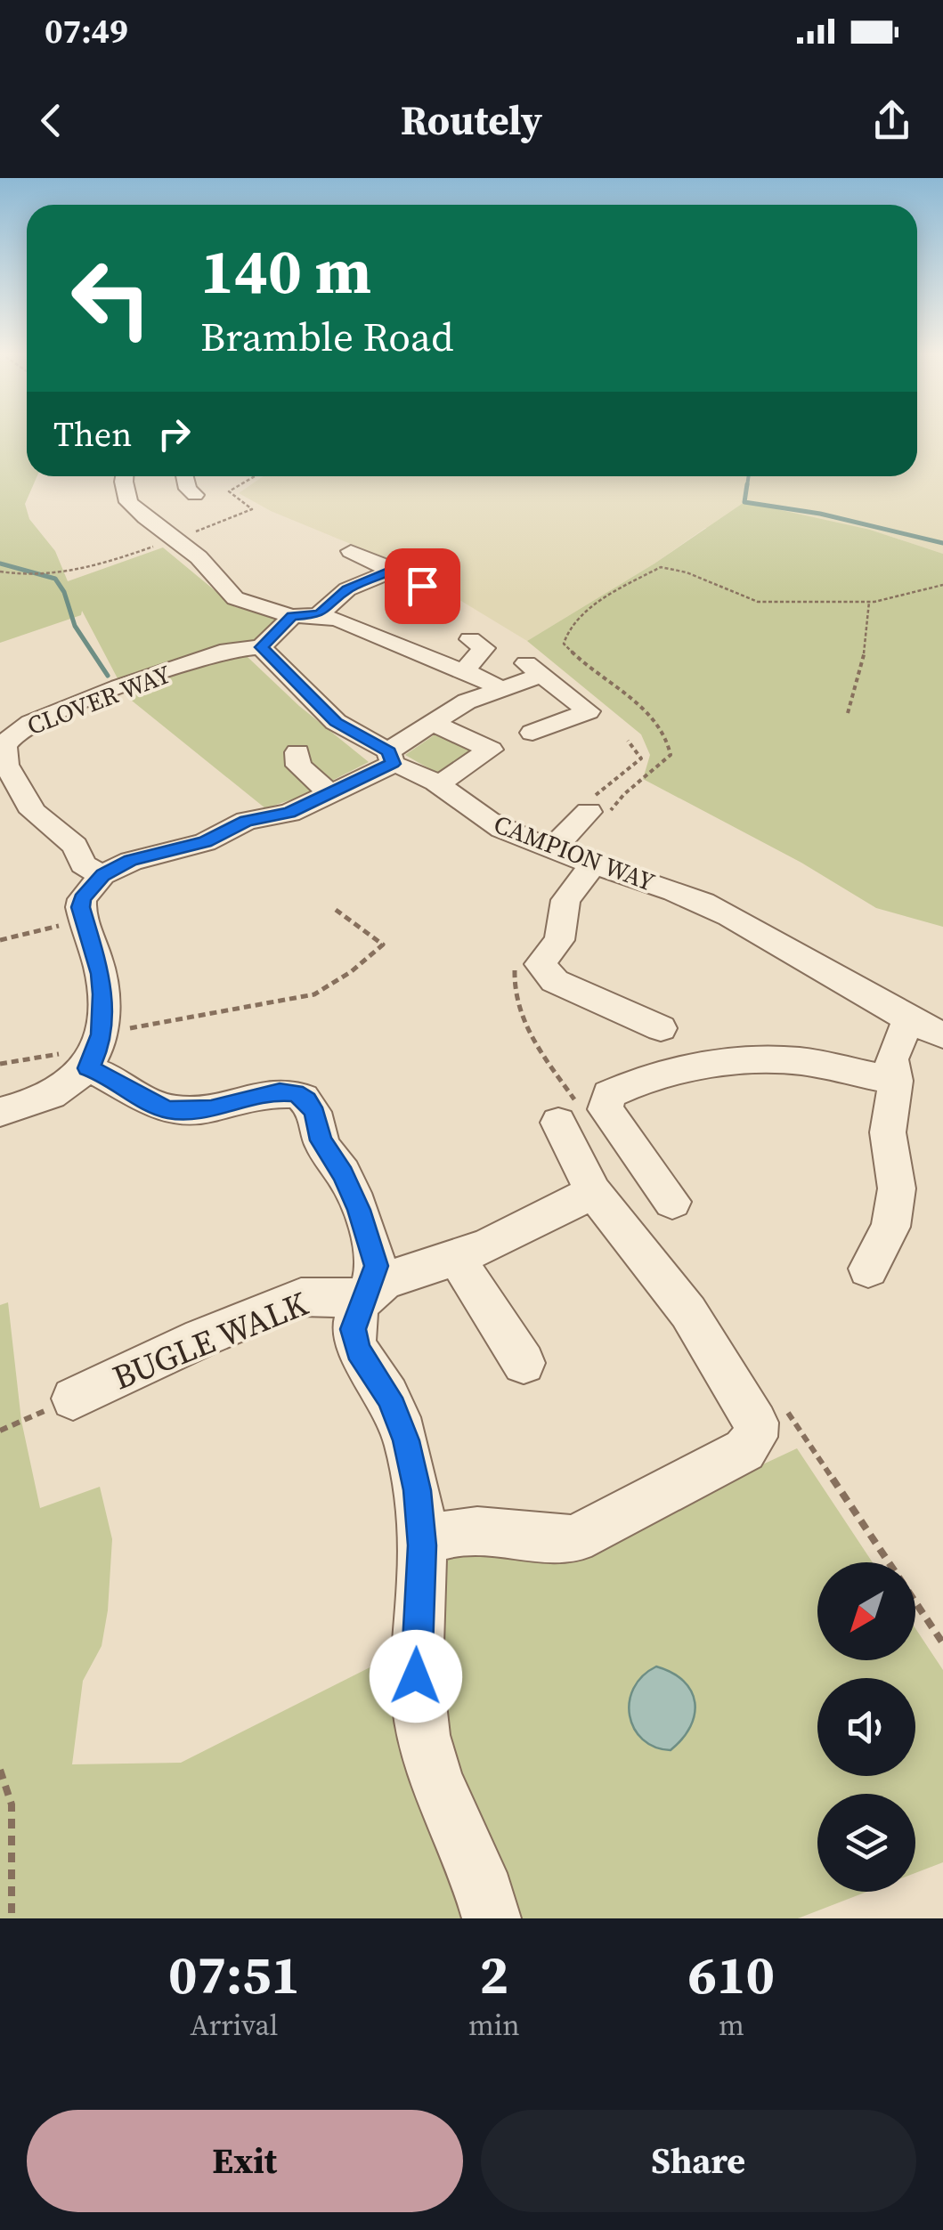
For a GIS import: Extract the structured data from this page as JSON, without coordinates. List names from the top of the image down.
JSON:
{
  "streets": {
    "street": ["CLOVER WAY", "CAMPION WAY", "BUGLE WALK"]
  },
  "crossings": [
    ["CLOVER WAY", "CAMPION WAY"]
  ],
  "north": "bottom left",
  "page": {
    "status": "07:49",
    "header": "Routely",
    "turn": ["140 m", "Bramble Road"],
    "then": "Then",
    "eta": [
      "07:51",
      "Arrival",
      "2",
      "min",
      "610",
      "m"
    ],
    "buttons": ["Exit", "Share"]
  }
}
